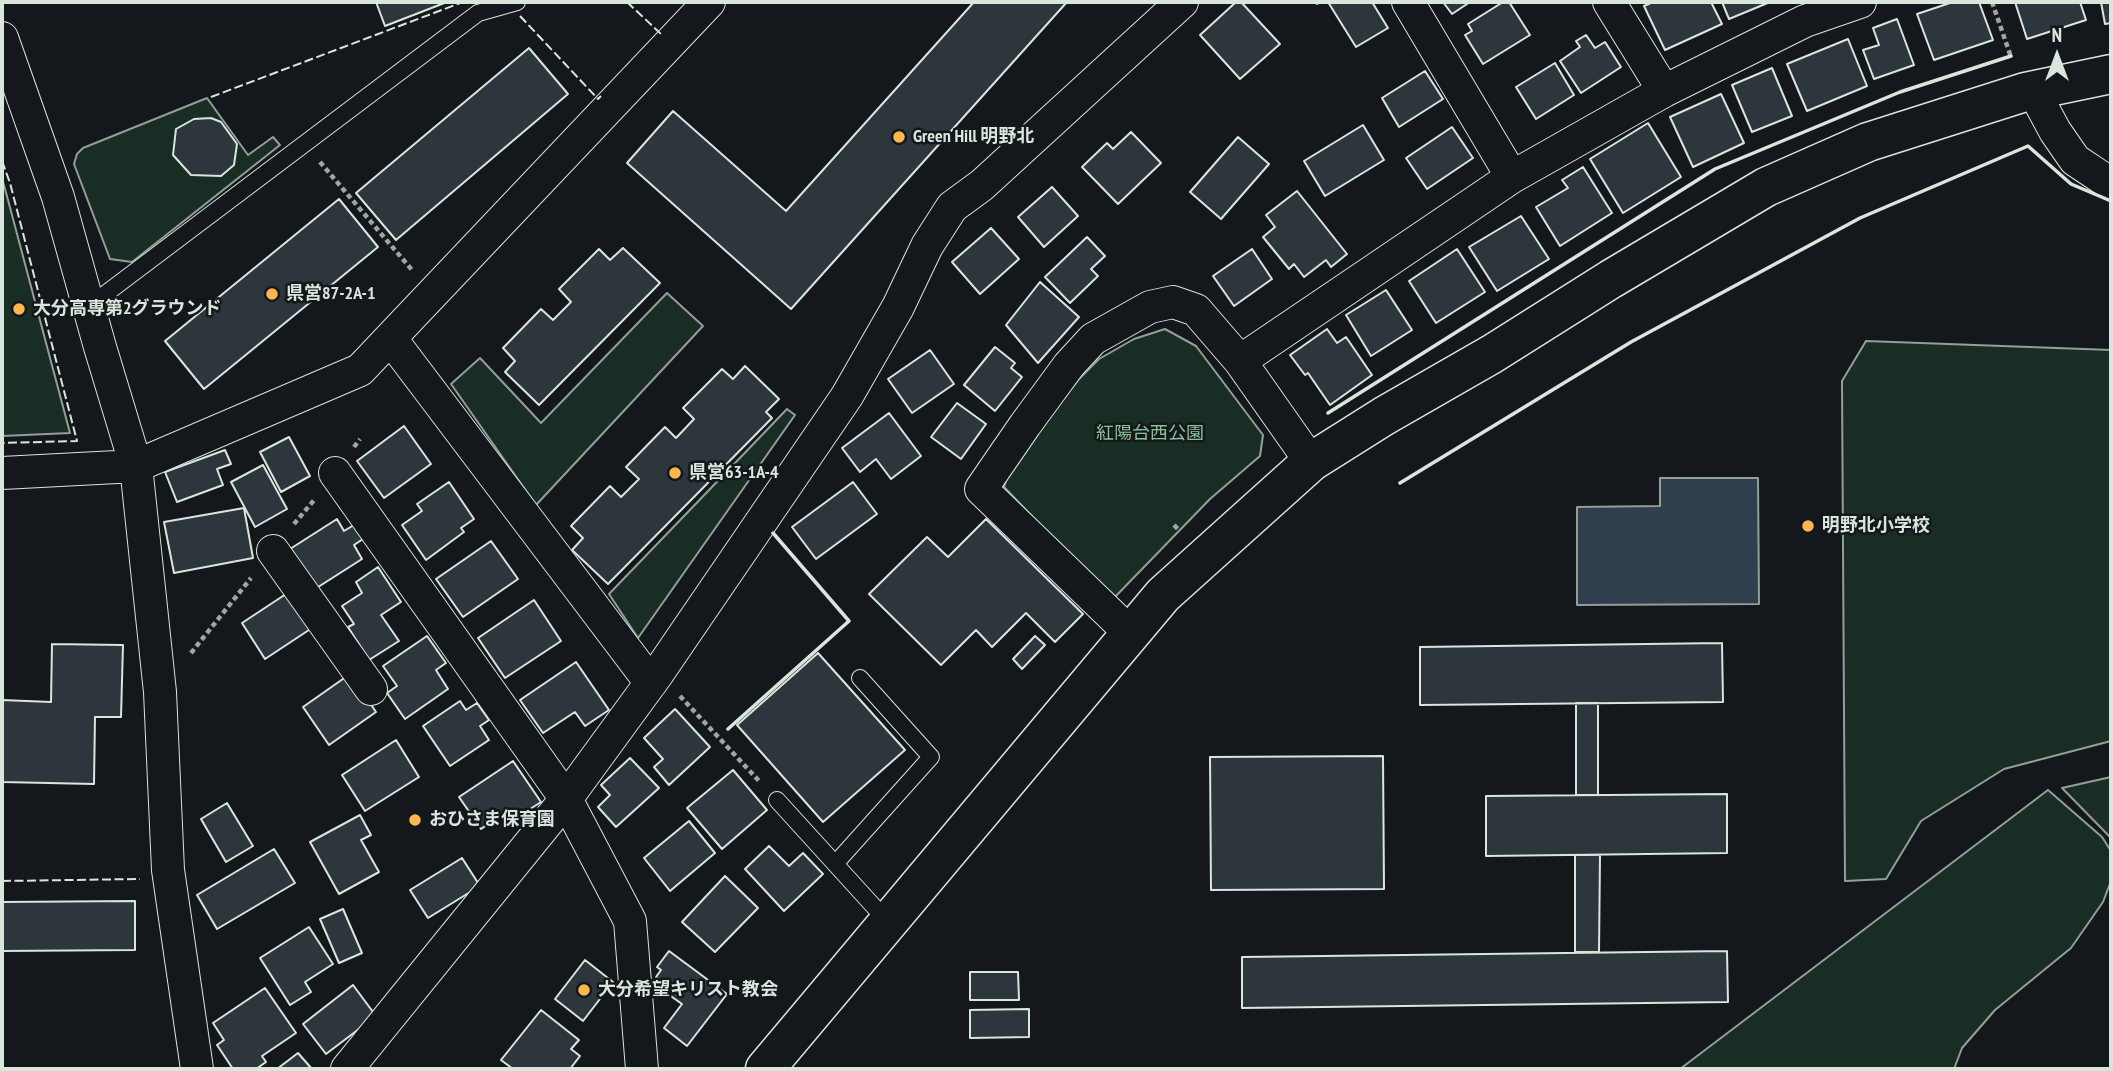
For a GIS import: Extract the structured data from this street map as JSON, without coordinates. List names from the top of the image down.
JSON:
{
  "parks": ["紅陽台西公園"],
  "places": [
    "Green Hill 明野北",
    "県営87-2A-1",
    "大分高専第2グラウンド",
    "県営63-1A-4",
    "明野北小学校",
    "おひさま保育園",
    "大分希望キリスト教会"
  ],
  "north": "top"
}
